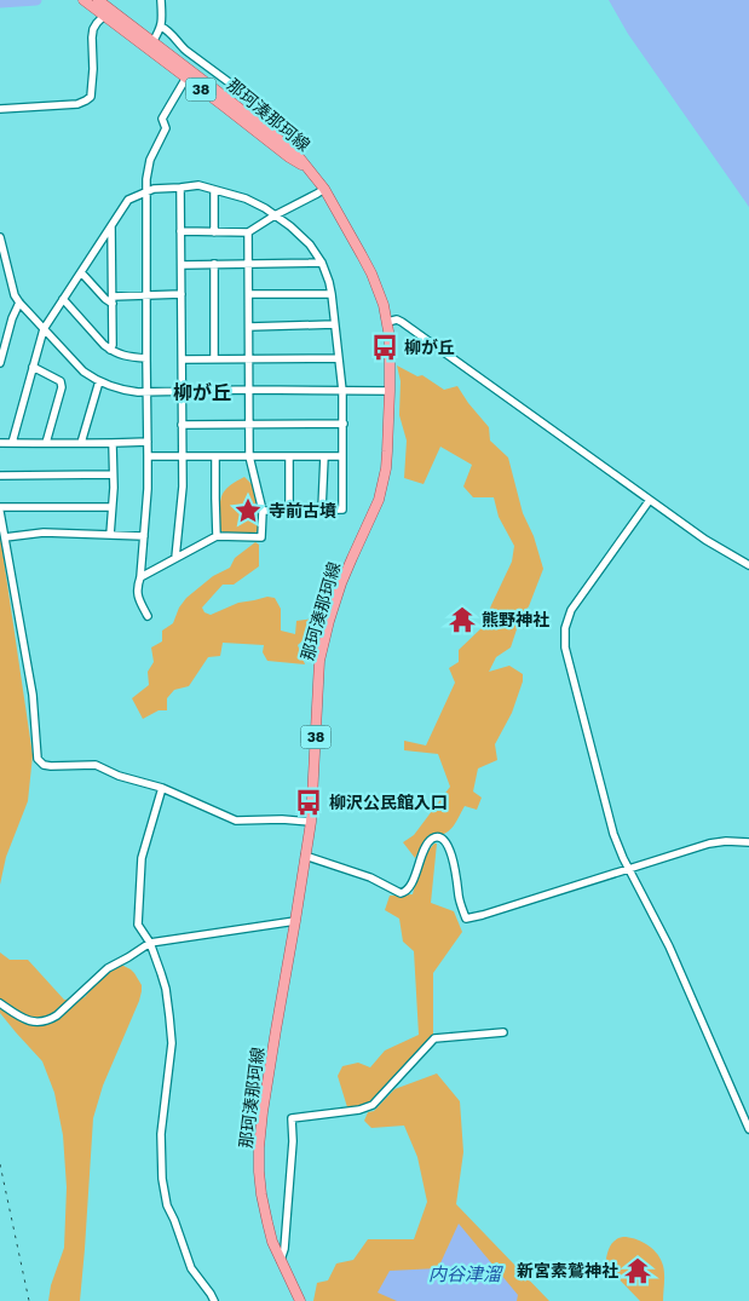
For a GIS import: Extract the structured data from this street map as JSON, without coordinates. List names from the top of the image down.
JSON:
{
  "streets": {
    "main road": ["38", "那珂湊那珂線"]
  },
  "districts": ["柳が丘"],
  "water": ["内谷津溜"],
  "places": {
    "bus stop": ["柳が丘", "柳沢公民館入口"],
    "place": ["寺前古墳"],
    "temple": ["熊野神社", "新宮素鷲神社"]
  }
}
